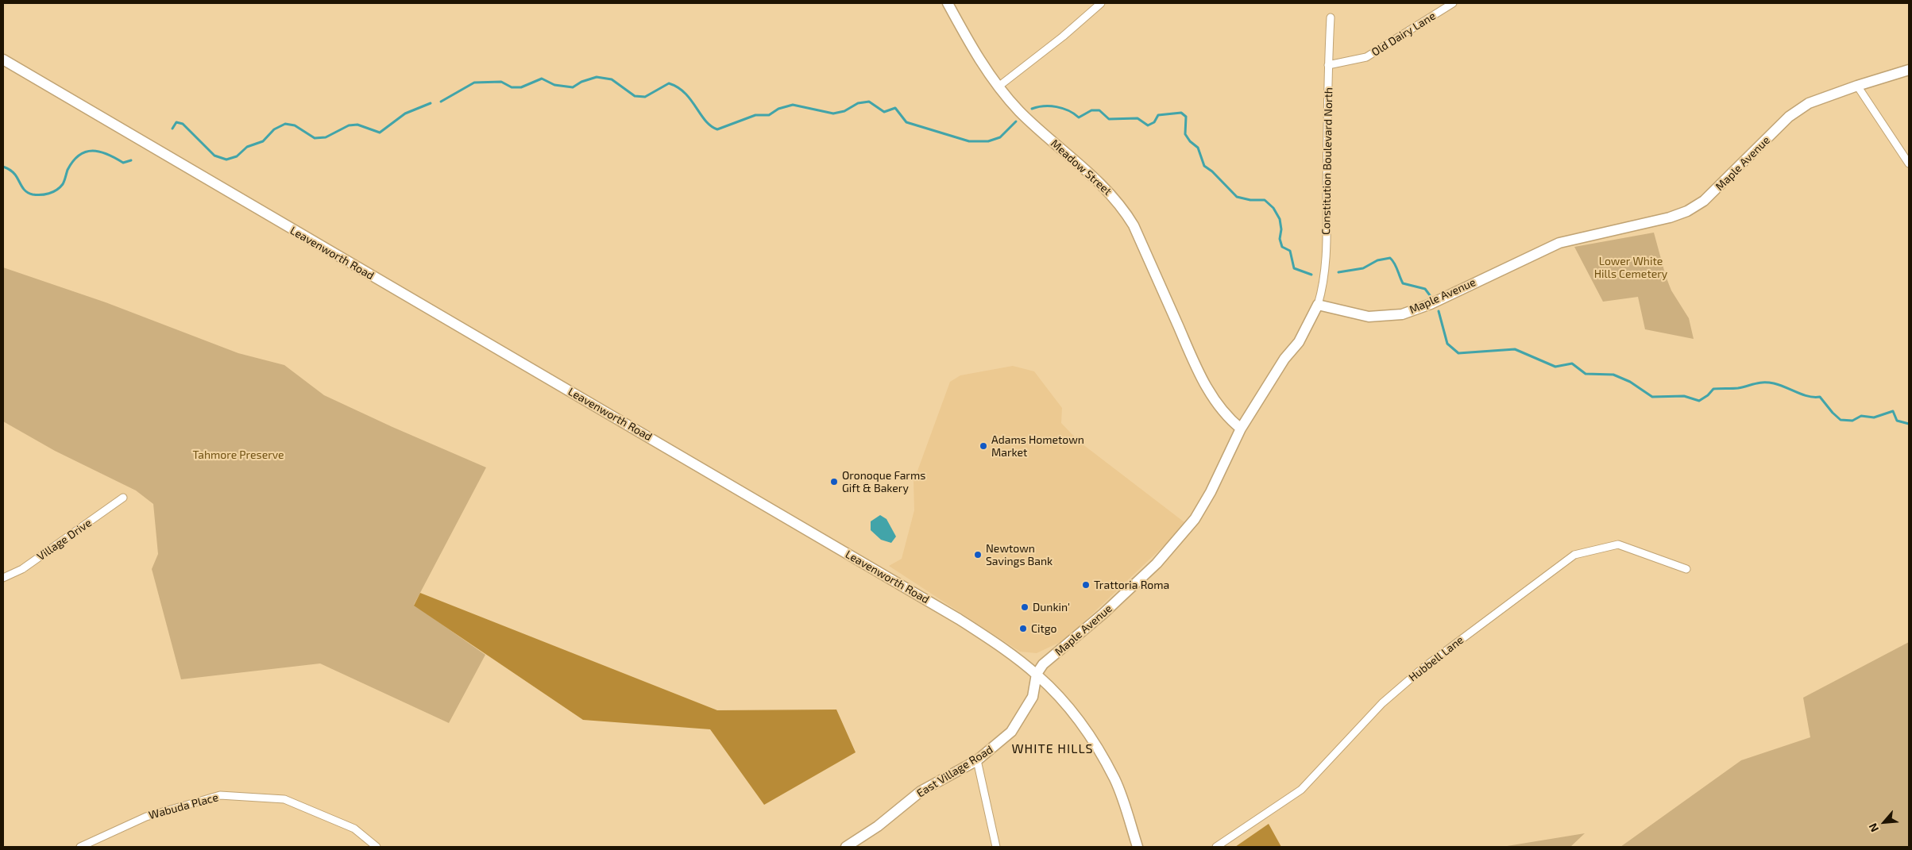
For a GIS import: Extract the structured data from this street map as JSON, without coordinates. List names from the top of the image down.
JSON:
{
  "streets": {
    "main road": [
      "Maple Avenue",
      "Meadow Street",
      "Leavenworth Road",
      "East Village Road"
    ],
    "street": [
      "Old Dairy Lane",
      "Constitution Boulevard North",
      "Village Drive",
      "Hubbell Lane",
      "Wabuda Place"
    ]
  },
  "crossings": [
    ["Old Dairy Lane", "Constitution Boulevard North"],
    ["Constitution Boulevard North", "Maple Avenue"],
    ["Maple Avenue", "Meadow Street"],
    ["Maple Avenue", "Leavenworth Road"],
    ["Maple Avenue", "East Village Road"],
    ["Leavenworth Road", "East Village Road"]
  ],
  "districts": ["WHITE HILLS"],
  "parks": ["Lower White Hills Cemetery", "Tahmore Preserve"],
  "places": [
    "Adams Hometown Market",
    "Oronoque Farms Gift & Bakery",
    "Newtown Savings Bank",
    "Trattoria Roma",
    "Dunkin'",
    "Citgo"
  ],
  "north": "bottom left"
}
